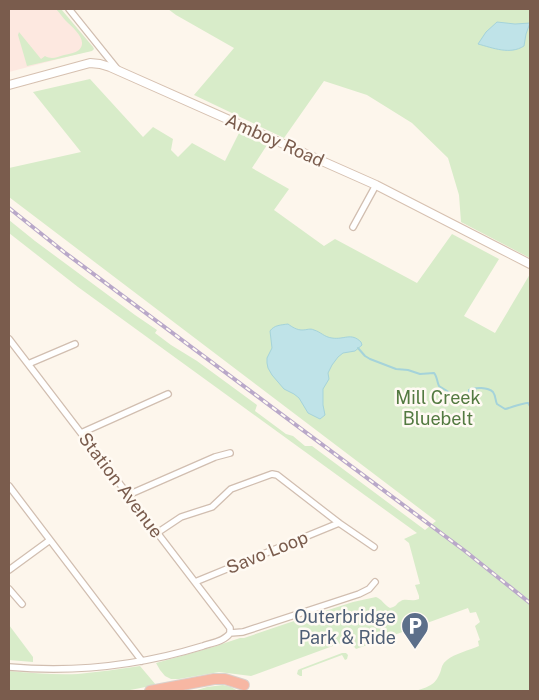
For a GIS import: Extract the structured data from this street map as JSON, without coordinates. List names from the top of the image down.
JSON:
{
  "streets": {
    "main road": ["Amboy Road"],
    "street": ["Station Avenue", "Savo Loop"]
  },
  "crossings": [
    ["Station Avenue", "Savo Loop"]
  ],
  "parks": ["Mill Creek Bluebelt"],
  "places": {
    "parking": ["Outerbridge Park & Ride"]
  }
}
